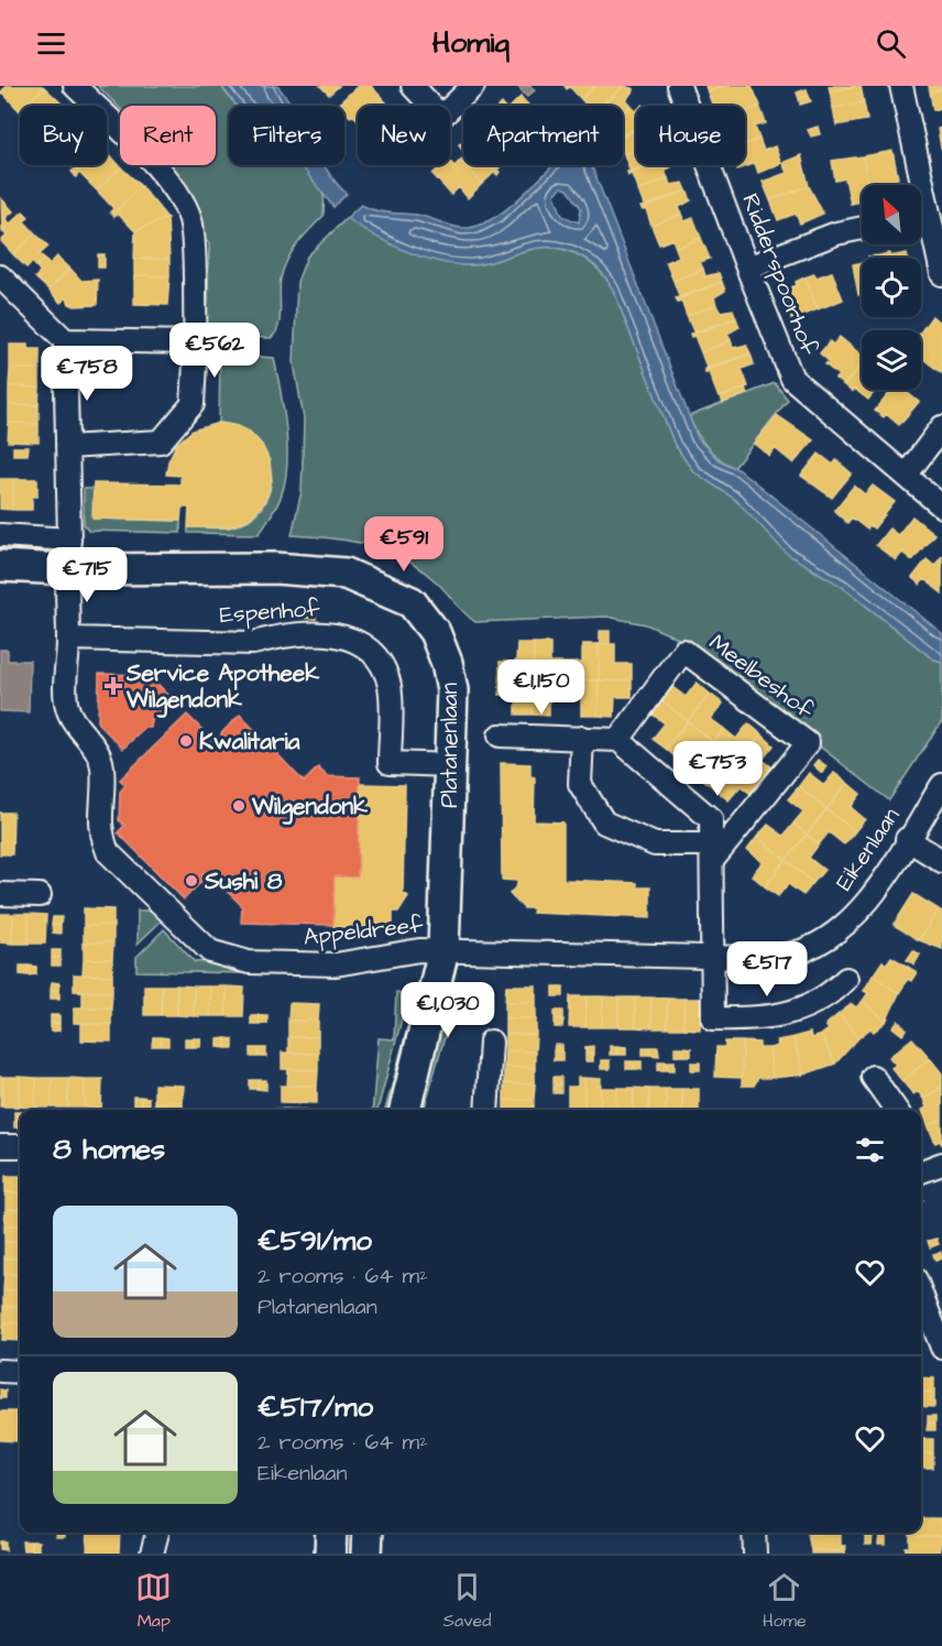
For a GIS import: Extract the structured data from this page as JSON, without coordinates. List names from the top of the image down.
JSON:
{
  "streets": {
    "street": [
      "Ridderspoorhof",
      "Espenhof",
      "Meelbeshof",
      "Platanenlaan",
      "Eikenlaan",
      "Appeldreef"
    ]
  },
  "crossings": [
    ["Espenhof", "Platanenlaan"],
    ["Espenhof", "Appeldreef"],
    ["Platanenlaan", "Eikenlaan"],
    ["Platanenlaan", "Appeldreef"],
    ["Eikenlaan", "Appeldreef"]
  ],
  "places": {
    "health": ["Service Apotheek Wilgendonk"],
    "other": ["Kwalitaria", "Wilgendonk", "Sushi 8"]
  },
  "north": "top left",
  "page": {
    "header": "Homiq",
    "chip": [
      "Buy",
      "Rent",
      "Filters",
      "New",
      "Apartment",
      "House"
    ],
    "price": [
      "€562",
      "€758",
      "€591",
      "€715",
      "€1,150",
      "€753",
      "€517",
      "€1,030"
    ],
    "heading": "8 homes",
    "list": [
      {
        "name": "€591/mo",
        "note": "2 rooms · 64 m² · Platanenlaan"
      },
      {
        "name": "€517/mo",
        "note": "2 rooms · 64 m² · Eikenlaan"
      }
    ],
    "tabs": ["Map", "Saved", "Home"]
  }
}
